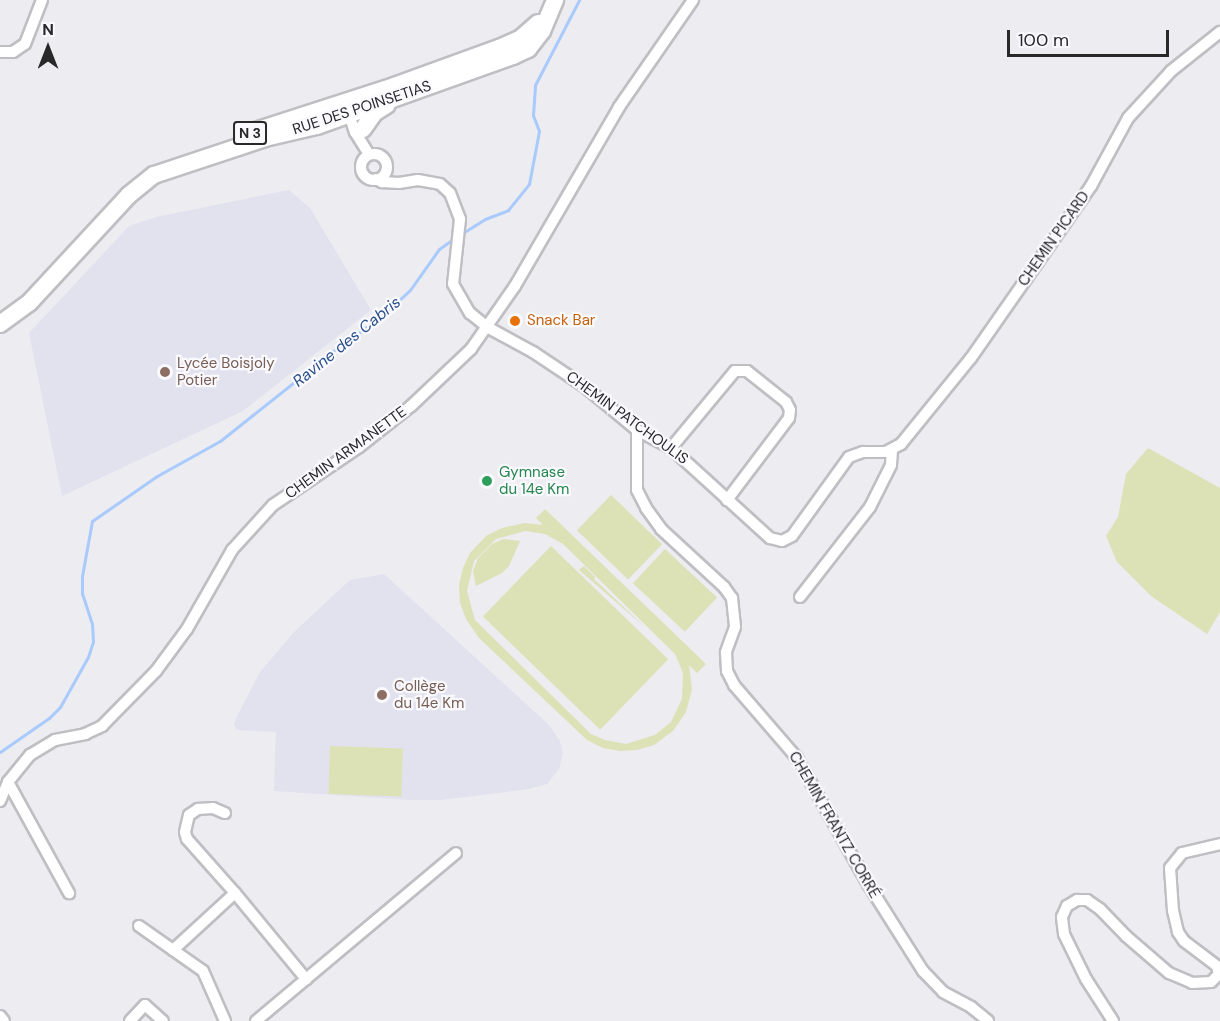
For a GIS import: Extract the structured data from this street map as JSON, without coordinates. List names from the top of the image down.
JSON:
{
  "streets": {
    "main road": ["RUE DES POINSETIAS", "N 3"],
    "street": [
      "CHEMIN PICARD",
      "CHEMIN PATCHOULIS",
      "CHEMIN ARMANETTE",
      "CHEMIN FRANTZ CORRÉ"
    ]
  },
  "crossings": [
    ["CHEMIN PICARD", "CHEMIN PATCHOULIS"],
    ["CHEMIN PATCHOULIS", "CHEMIN ARMANETTE"],
    ["CHEMIN PATCHOULIS", "CHEMIN FRANTZ CORRÉ"]
  ],
  "water": ["Ravine des Cabris"],
  "places": [
    "Snack Bar",
    "Lycée Boisjoly Potier",
    "Gymnase du 14e Km",
    "Collège du 14e Km"
  ],
  "scale_bar": "100 m",
  "north": "top"
}
